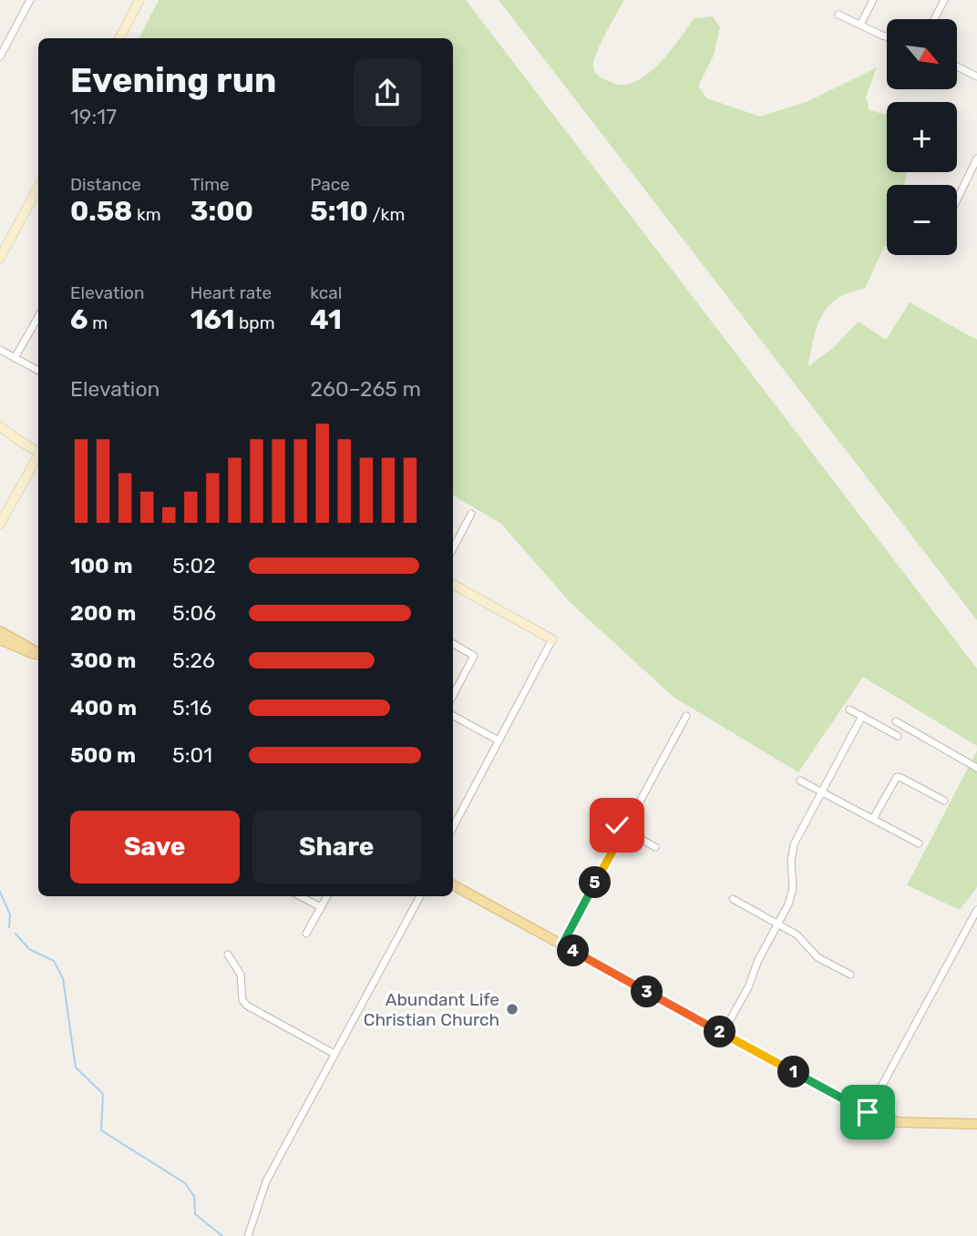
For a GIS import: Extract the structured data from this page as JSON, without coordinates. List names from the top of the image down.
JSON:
{
  "places": ["Abundant Life Christian Church"],
  "north": "bottom right",
  "page": {
    "map_buttons": ["+", "−"],
    "heading": ["Evening run", "19:17"],
    "stats": [
      ["Distance", "0.58 km"],
      ["Time", "3:00"],
      ["Pace", "5:10 /km"],
      ["Elevation", "6 m"],
      ["Heart rate", "161 bpm"],
      ["kcal", "41"]
    ],
    "chart": ["Elevation", "260–265 m"],
    "list": [
      {
        "name": "100 m",
        "note": "5:02"
      },
      {
        "name": "200 m",
        "note": "5:06"
      },
      {
        "name": "300 m",
        "note": "5:26"
      },
      {
        "name": "400 m",
        "note": "5:16"
      },
      {
        "name": "500 m",
        "note": "5:01"
      }
    ],
    "buttons": ["Save", "Share"],
    "pins": [
      "5",
      "4",
      "3",
      "2",
      "1"
    ]
  }
}
